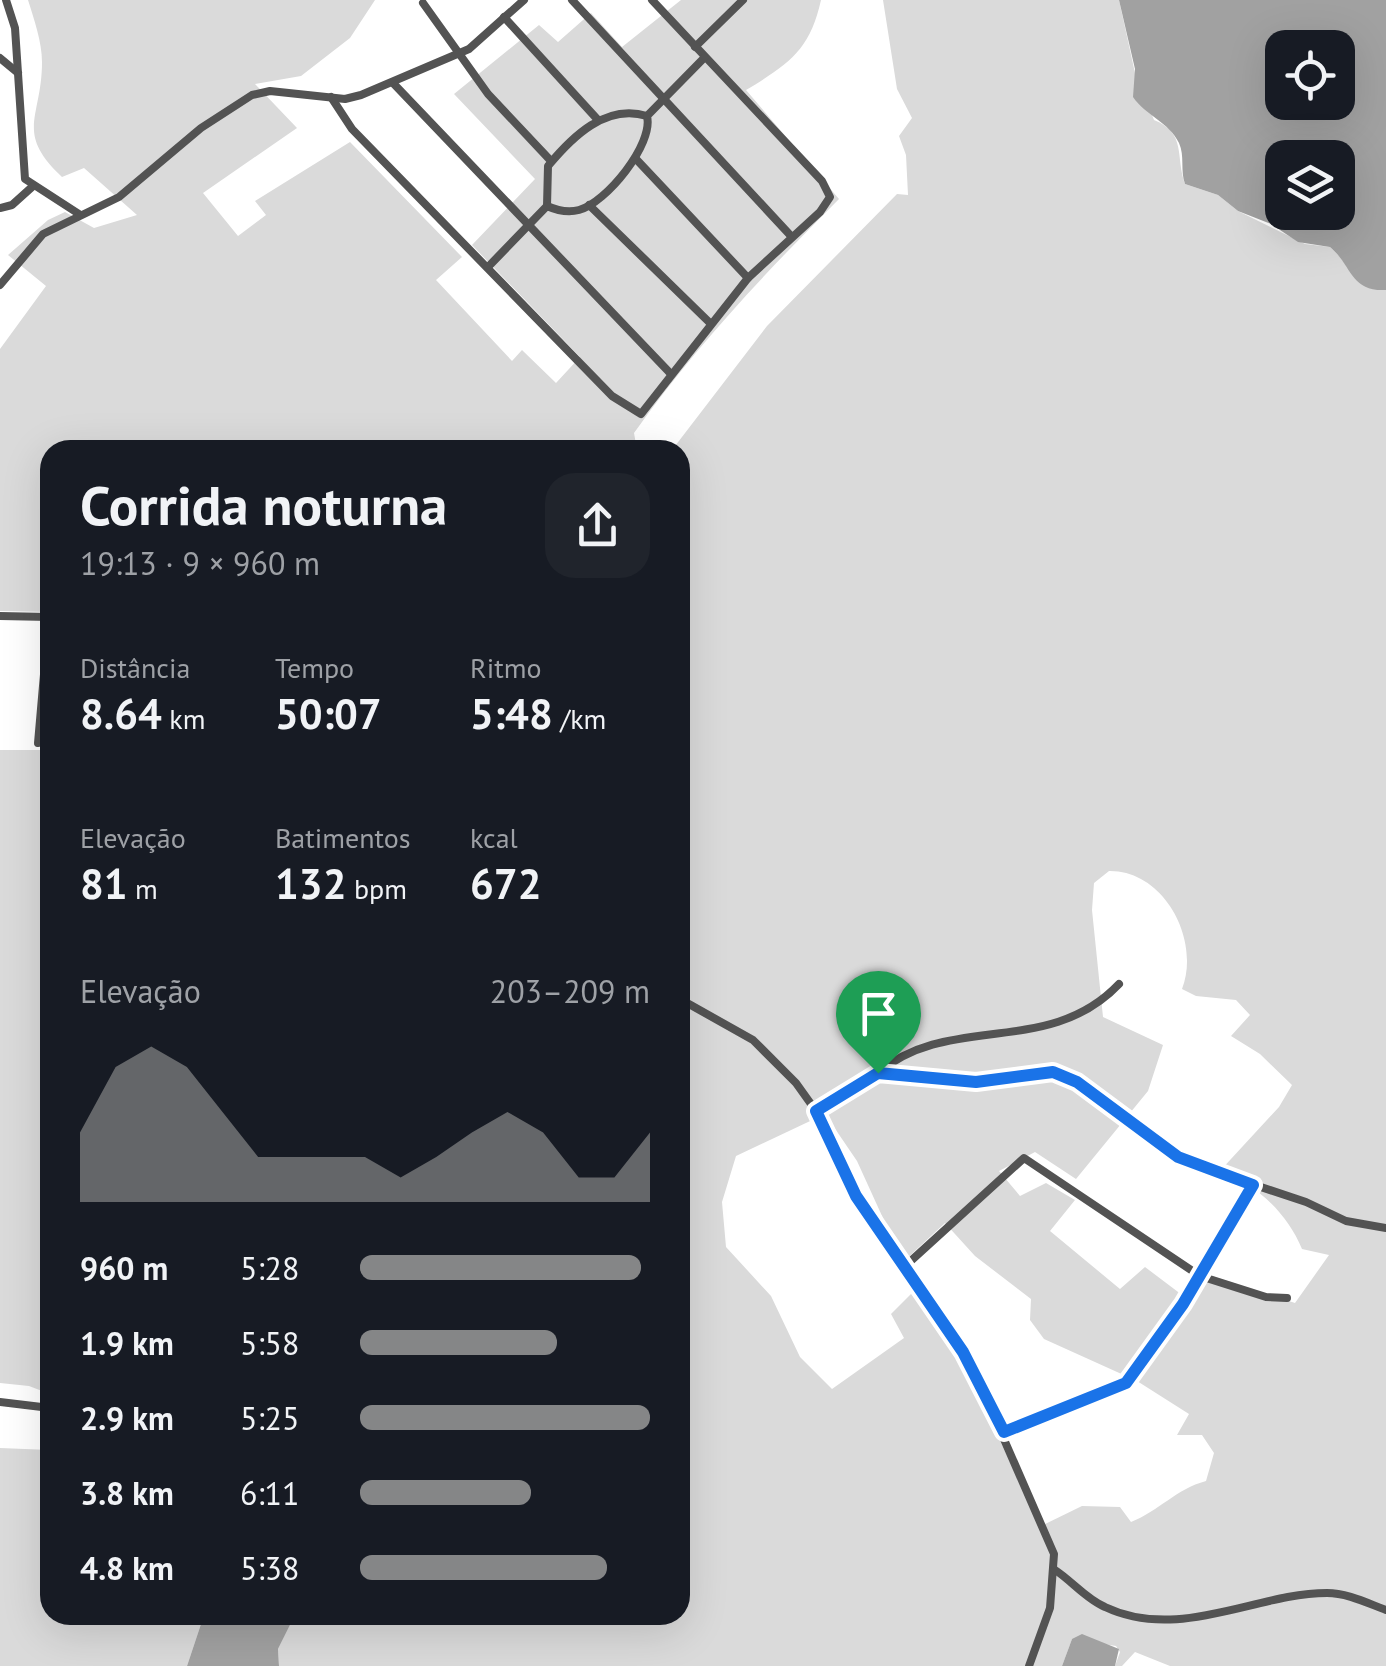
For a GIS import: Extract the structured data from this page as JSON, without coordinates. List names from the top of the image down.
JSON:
{
  "page": {
    "heading": ["Corrida noturna", "19:13 · 9 × 960 m"],
    "stats": [
      ["Distância", "8.64 km"],
      ["Tempo", "50:07"],
      ["Ritmo", "5:48 /km"],
      ["Elevação", "81 m"],
      ["Batimentos", "132 bpm"],
      ["kcal", "672"]
    ],
    "chart": ["Elevação", "203–209 m"],
    "list": [
      {
        "name": "960 m",
        "note": "5:28"
      },
      {
        "name": "1.9 km",
        "note": "5:58"
      },
      {
        "name": "2.9 km",
        "note": "5:25"
      },
      {
        "name": "3.8 km",
        "note": "6:11"
      },
      {
        "name": "4.8 km",
        "note": "5:38"
      }
    ]
  }
}
